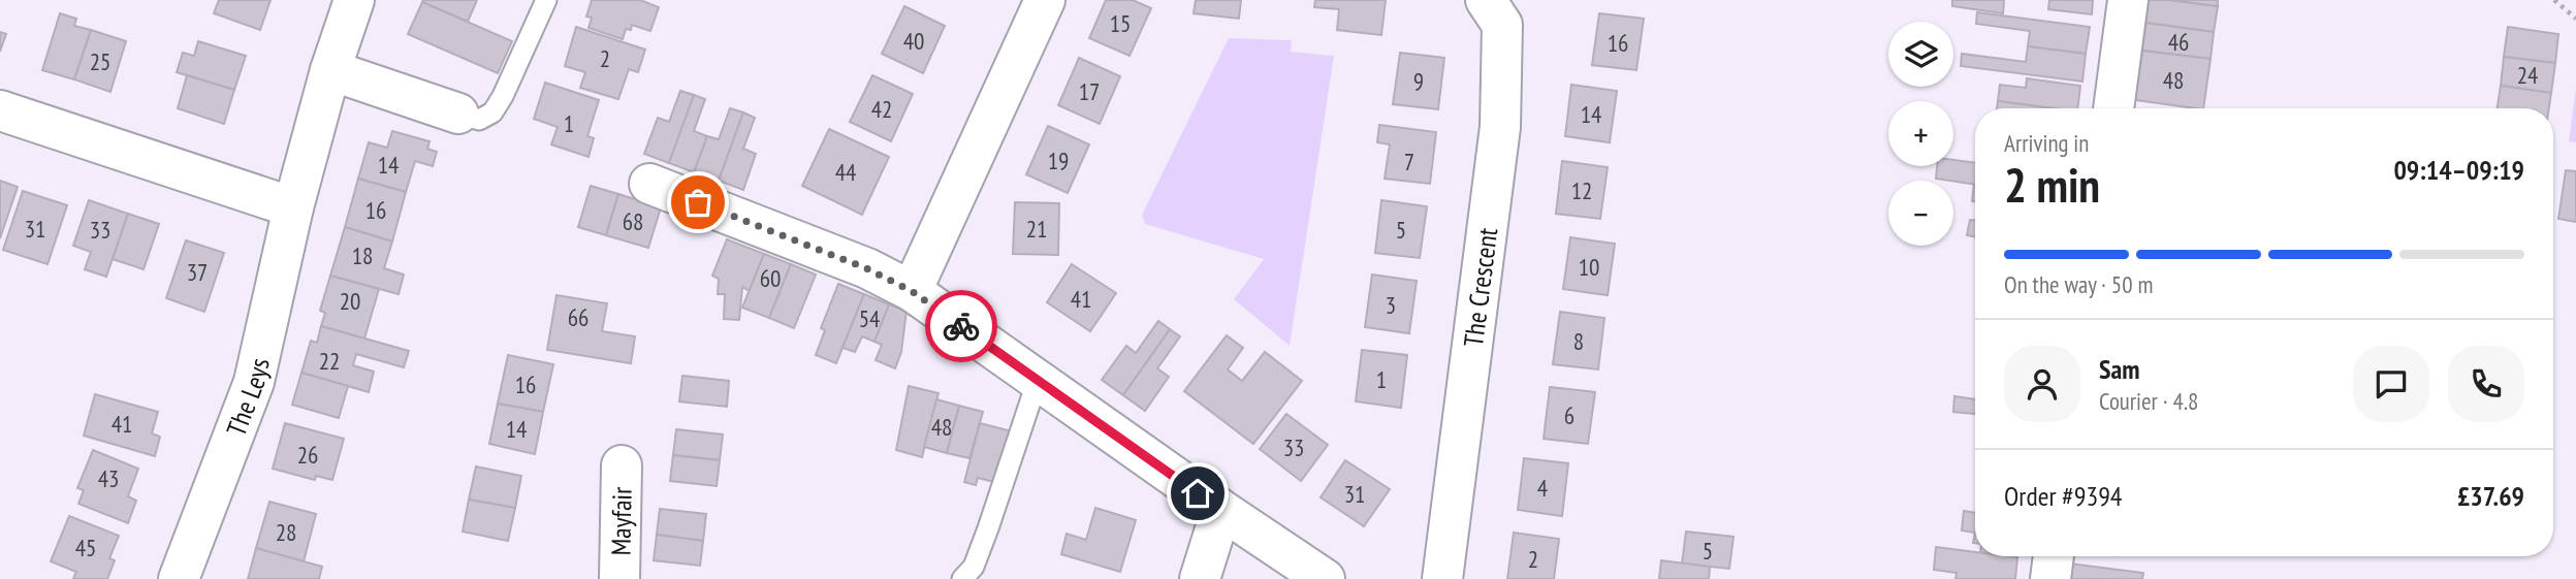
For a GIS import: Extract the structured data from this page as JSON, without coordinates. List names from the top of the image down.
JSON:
{
  "streets": {
    "street": ["The Crescent", "The Leys", "Mayfair"]
  },
  "house_numbers": [
    "15",
    "40",
    "46",
    "16",
    "2",
    "25",
    "24",
    "48",
    "9",
    "17",
    "42",
    "14",
    "1",
    "19",
    "7",
    "14",
    "44",
    "12",
    "16",
    "68",
    "31",
    "21",
    "33",
    "5",
    "18",
    "10",
    "37",
    "60",
    "41",
    "20",
    "3",
    "66",
    "54",
    "8",
    "22",
    "1",
    "16",
    "6",
    "41",
    "48",
    "14",
    "33",
    "26",
    "43",
    "4",
    "31",
    "28",
    "45",
    "5",
    "2"
  ],
  "page": {
    "map_buttons": ["+", "−"],
    "heading": ["2 min", "Arriving in", "09:14–09:19"],
    "panel": [
      "Sam",
      "Courier · 4.8",
      "Order #9394",
      "£37.69"
    ],
    "bar": "On the way · 50 m"
  }
}
